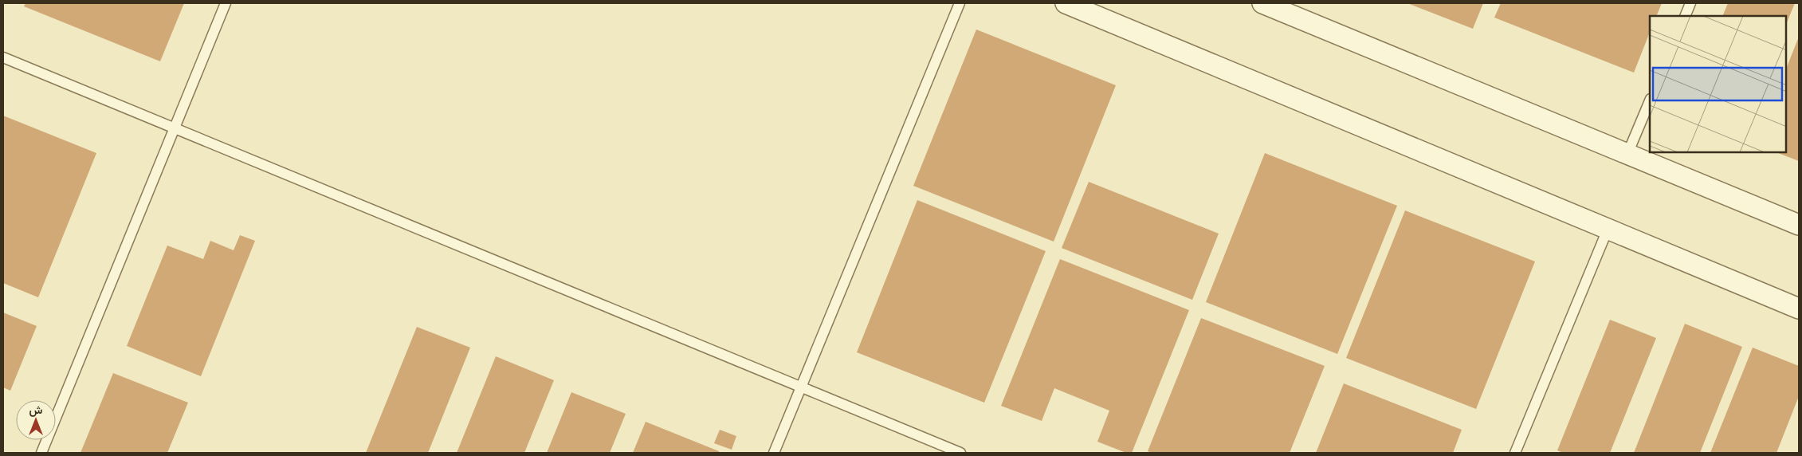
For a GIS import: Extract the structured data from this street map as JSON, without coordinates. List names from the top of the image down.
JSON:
{
  "north": "top"
}
